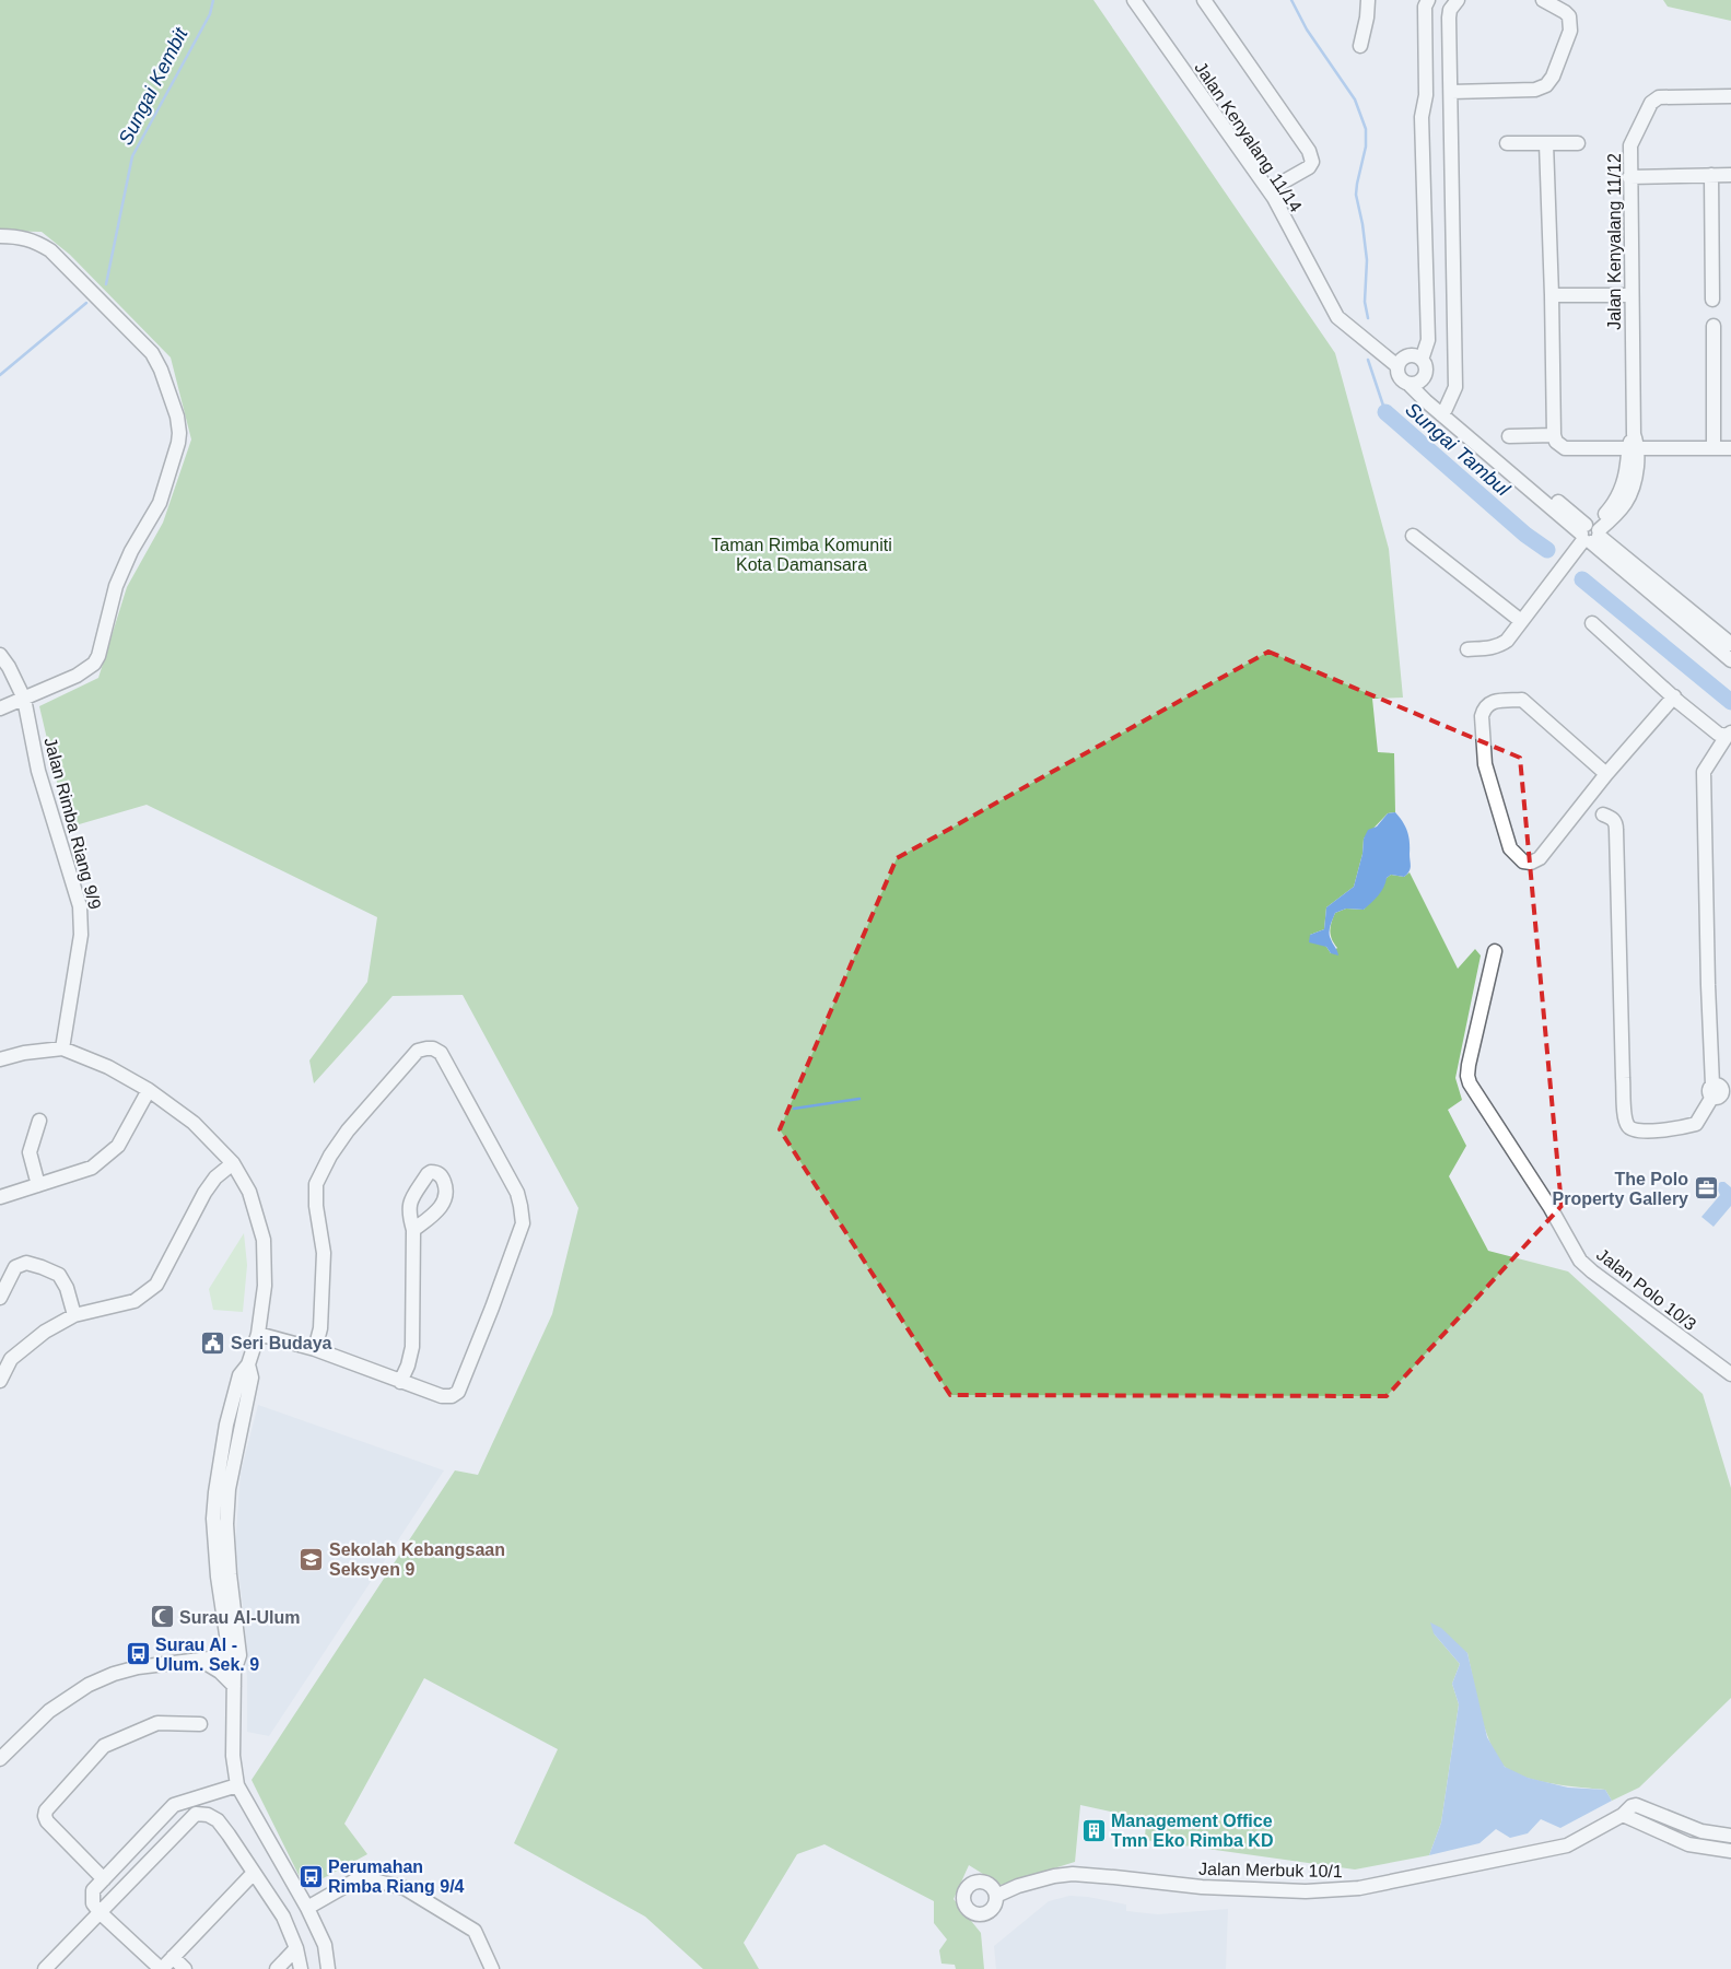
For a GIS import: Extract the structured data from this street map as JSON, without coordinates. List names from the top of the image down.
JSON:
{
  "streets": {
    "street": [
      "Jalan Kenyalang 11/14",
      "Jalan Kenyalang 11/12",
      "Jalan Rimba Riang 9/9",
      "Jalan Polo 10/3",
      "Jalan Merbuk 10/1"
    ]
  },
  "water": ["Sungai Kembit", "Sungai Tambul"],
  "parks": ["Taman Rimba Komuniti Kota Damansara"],
  "places": {
    "office": ["The Polo Property Gallery"],
    "public building": ["Seri Budaya"],
    "school or university": ["Sekolah Kebangsaan Seksyen 9"],
    "mosque": ["Surau Al-Ulum"],
    "bus stop": ["Surau Al - Ulum. Sek. 9", "Perumahan Rimba Riang 9/4"],
    "building": ["Management Office Tmn Eko Rimba KD"]
  }
}
